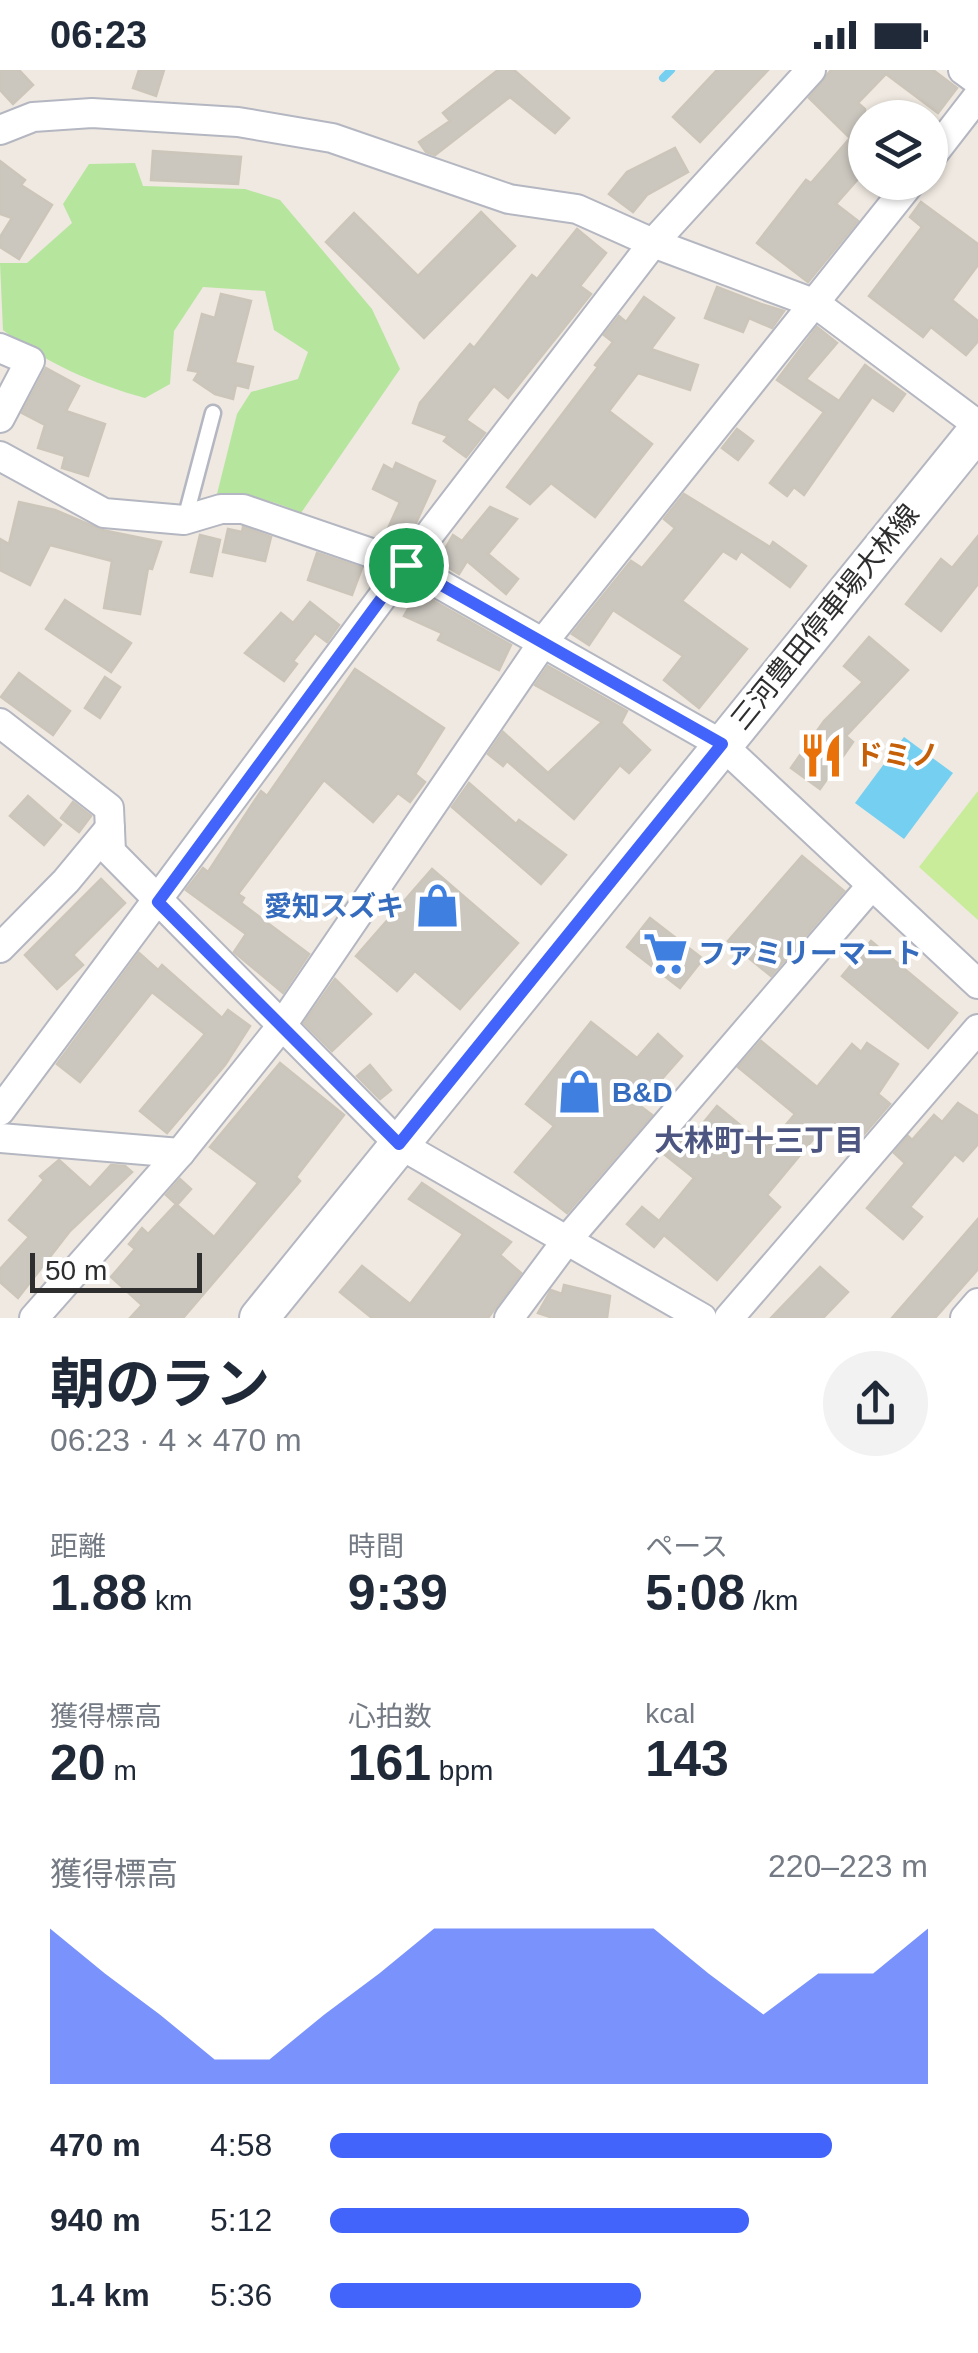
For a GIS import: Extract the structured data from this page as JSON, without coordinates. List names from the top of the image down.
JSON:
{
  "streets": {
    "main road": ["三河豊田停車場大林線"]
  },
  "districts": ["大林町十三丁目"],
  "places": {
    "restaurant": ["ドミノ"],
    "shop": ["愛知スズキ", "B&D"],
    "supermarket": ["ファミリーマート"]
  },
  "scale_bar": "50 m",
  "page": {
    "status": "06:23",
    "scale": "50 m",
    "heading": ["朝のラン", "06:23 · 4 × 470 m"],
    "stats": [
      ["距離", "1.88 km"],
      ["時間", "9:39"],
      ["ペース", "5:08 /km"],
      ["獲得標高", "20 m"],
      ["心拍数", "161 bpm"],
      ["kcal", "143"]
    ],
    "chart": ["獲得標高", "220–223 m"],
    "list": [
      {
        "name": "470 m",
        "note": "4:58"
      },
      {
        "name": "940 m",
        "note": "5:12"
      },
      {
        "name": "1.4 km",
        "note": "5:36"
      }
    ]
  }
}
